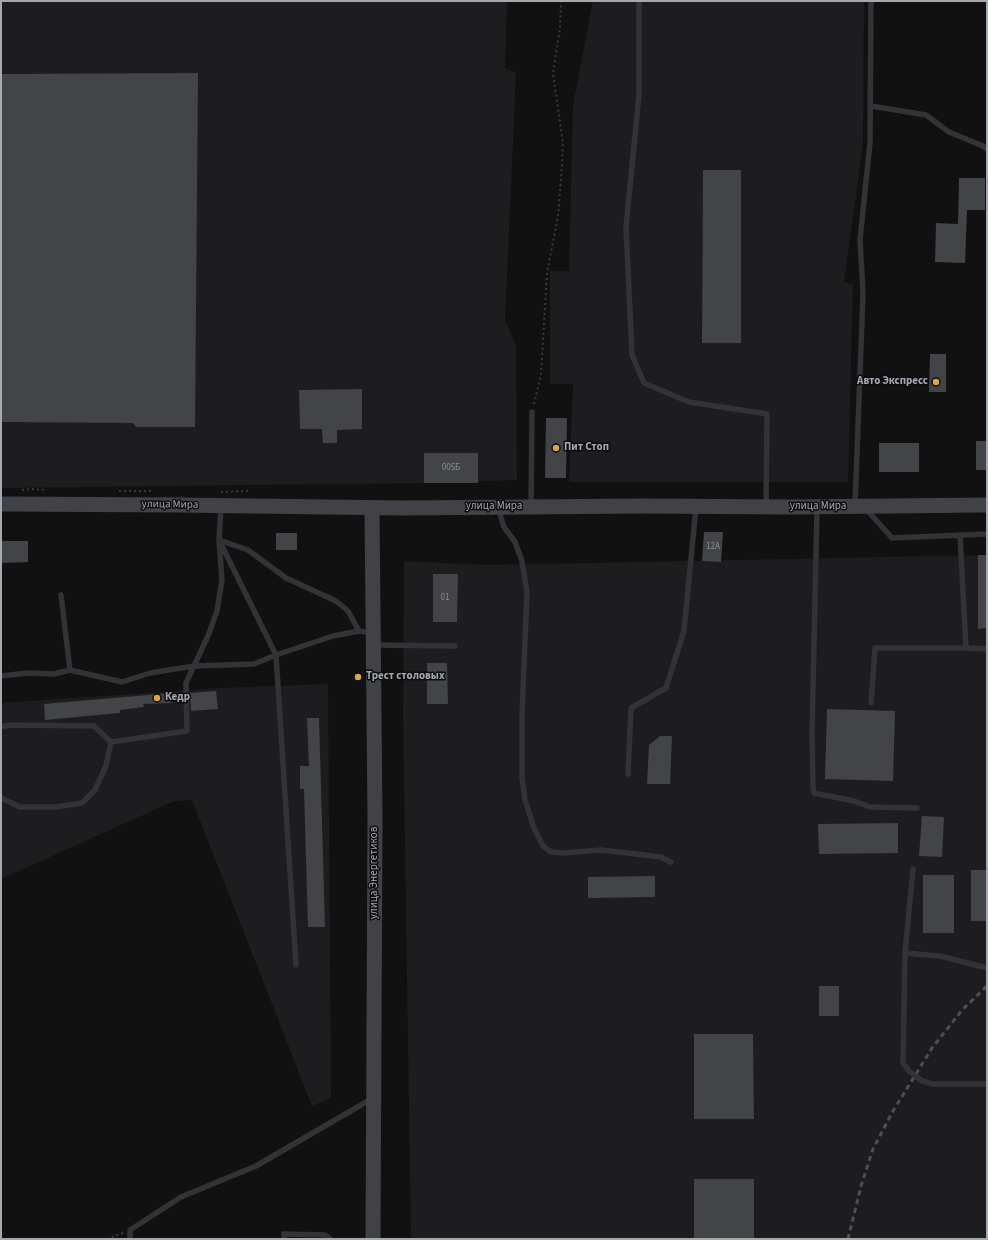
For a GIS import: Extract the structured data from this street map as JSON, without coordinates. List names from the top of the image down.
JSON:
{
  "streets": {
    "main road": ["улица Мира", "улица Энергетиков"]
  },
  "crossings": [
    ["улица Мира", "улица Энергетиков"]
  ],
  "places": [
    "Авто Экспресс",
    "Пит Стоп",
    "Трест столовых",
    "Кедр"
  ],
  "house_numbers": ["005Б", "12А", "01"]
}
